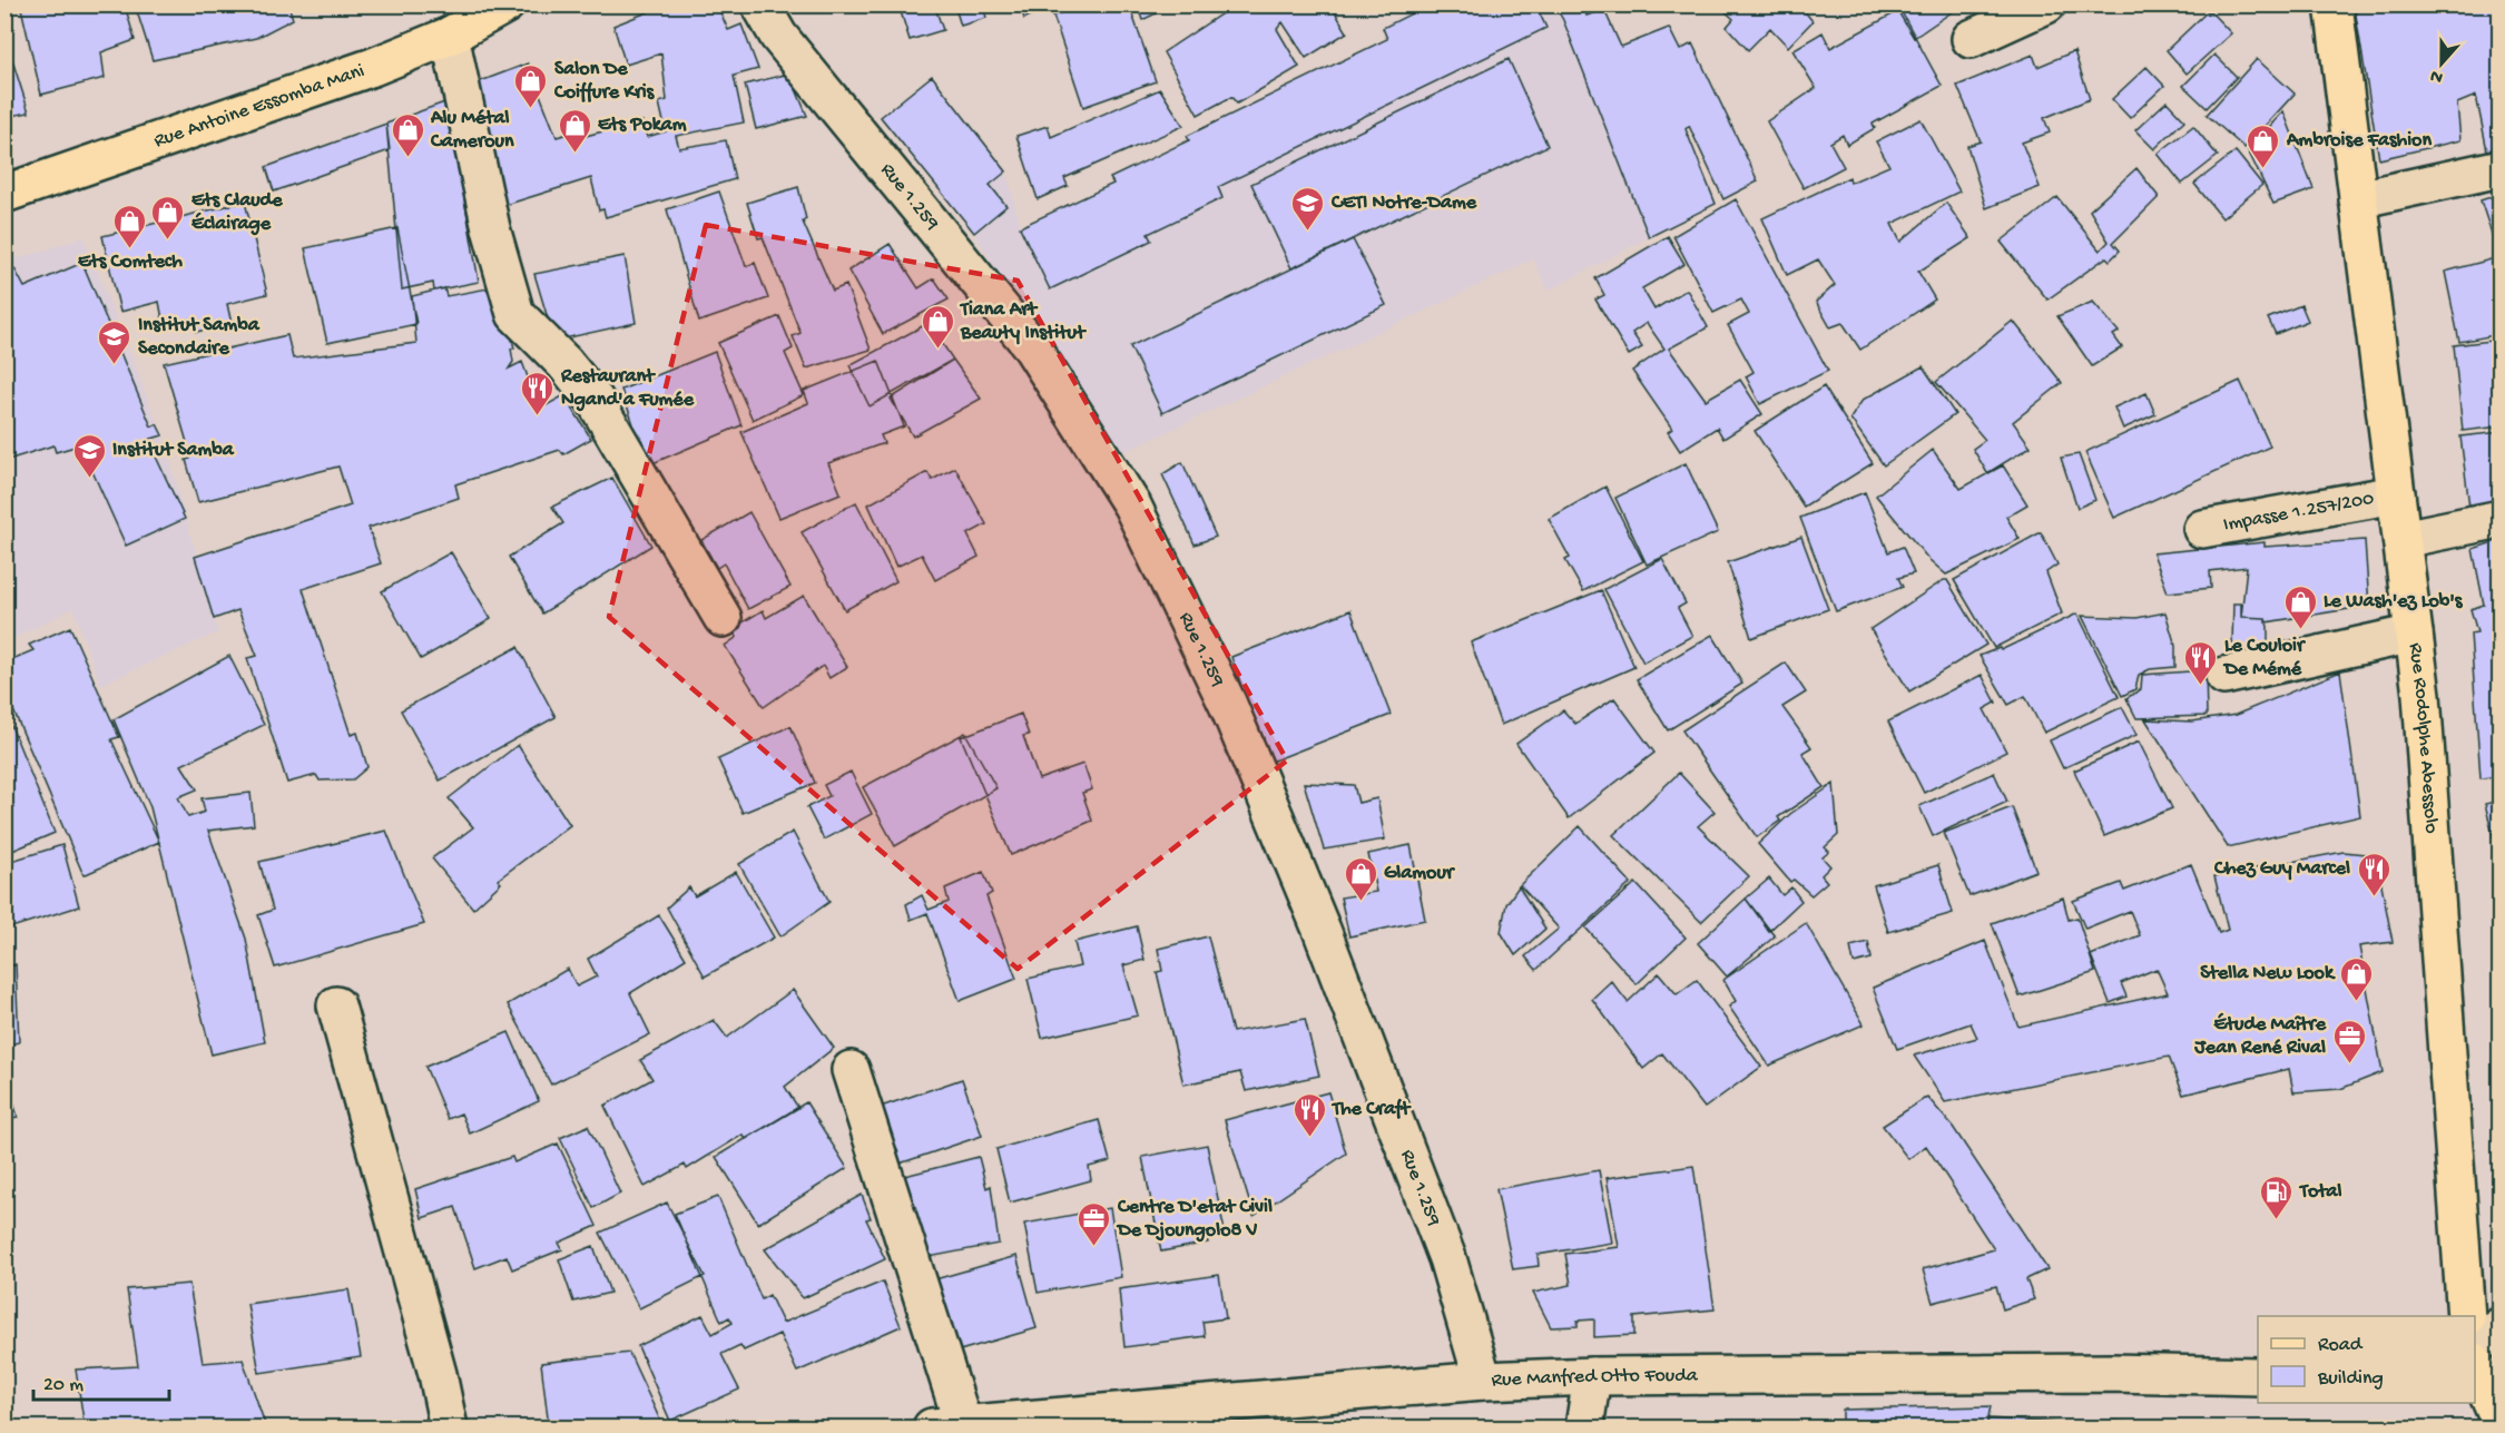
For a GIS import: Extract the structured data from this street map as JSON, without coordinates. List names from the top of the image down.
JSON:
{
  "streets": {
    "main road": ["Rue Antoine Essomba Mani", "Rue Rodolphe Abessolo"],
    "street": ["Rue 1.259", "Impasse 1.257/200", "Rue Manfred Otto Fouda"]
  },
  "crossings": [
    ["Rue 1.259", "Rue Manfred Otto Fouda"],
    ["Impasse 1.257/200", "Rue Rodolphe Abessolo"]
  ],
  "places": {
    "shop": [
      "Salon De Coiffure Kris",
      "Ets Pokam",
      "Alu Métal Cameroun",
      "Ambroise Fashion",
      "Ets Claude Éclairage",
      "Ets Comtech",
      "Tiana Art Beauty Institut",
      "Le Wash'ez Lob's",
      "Glamour",
      "Stella New Look"
    ],
    "school or university": ["CETI Notre-Dame", "Institut Samba Secondaire", "Institut Samba"],
    "restaurant": [
      "Restaurant Ngand'a Fumée",
      "Le Couloir De Mémé",
      "Chez Guy Marcel",
      "The Craft"
    ],
    "office": ["Étude Maître Jean René Rival", "Centre D'etat Civil De Djoungolo8 V"],
    "fuel station": ["Total"]
  },
  "legend": ["Road", "Building"],
  "scale_bar": "20 m",
  "north": "bottom"
}
